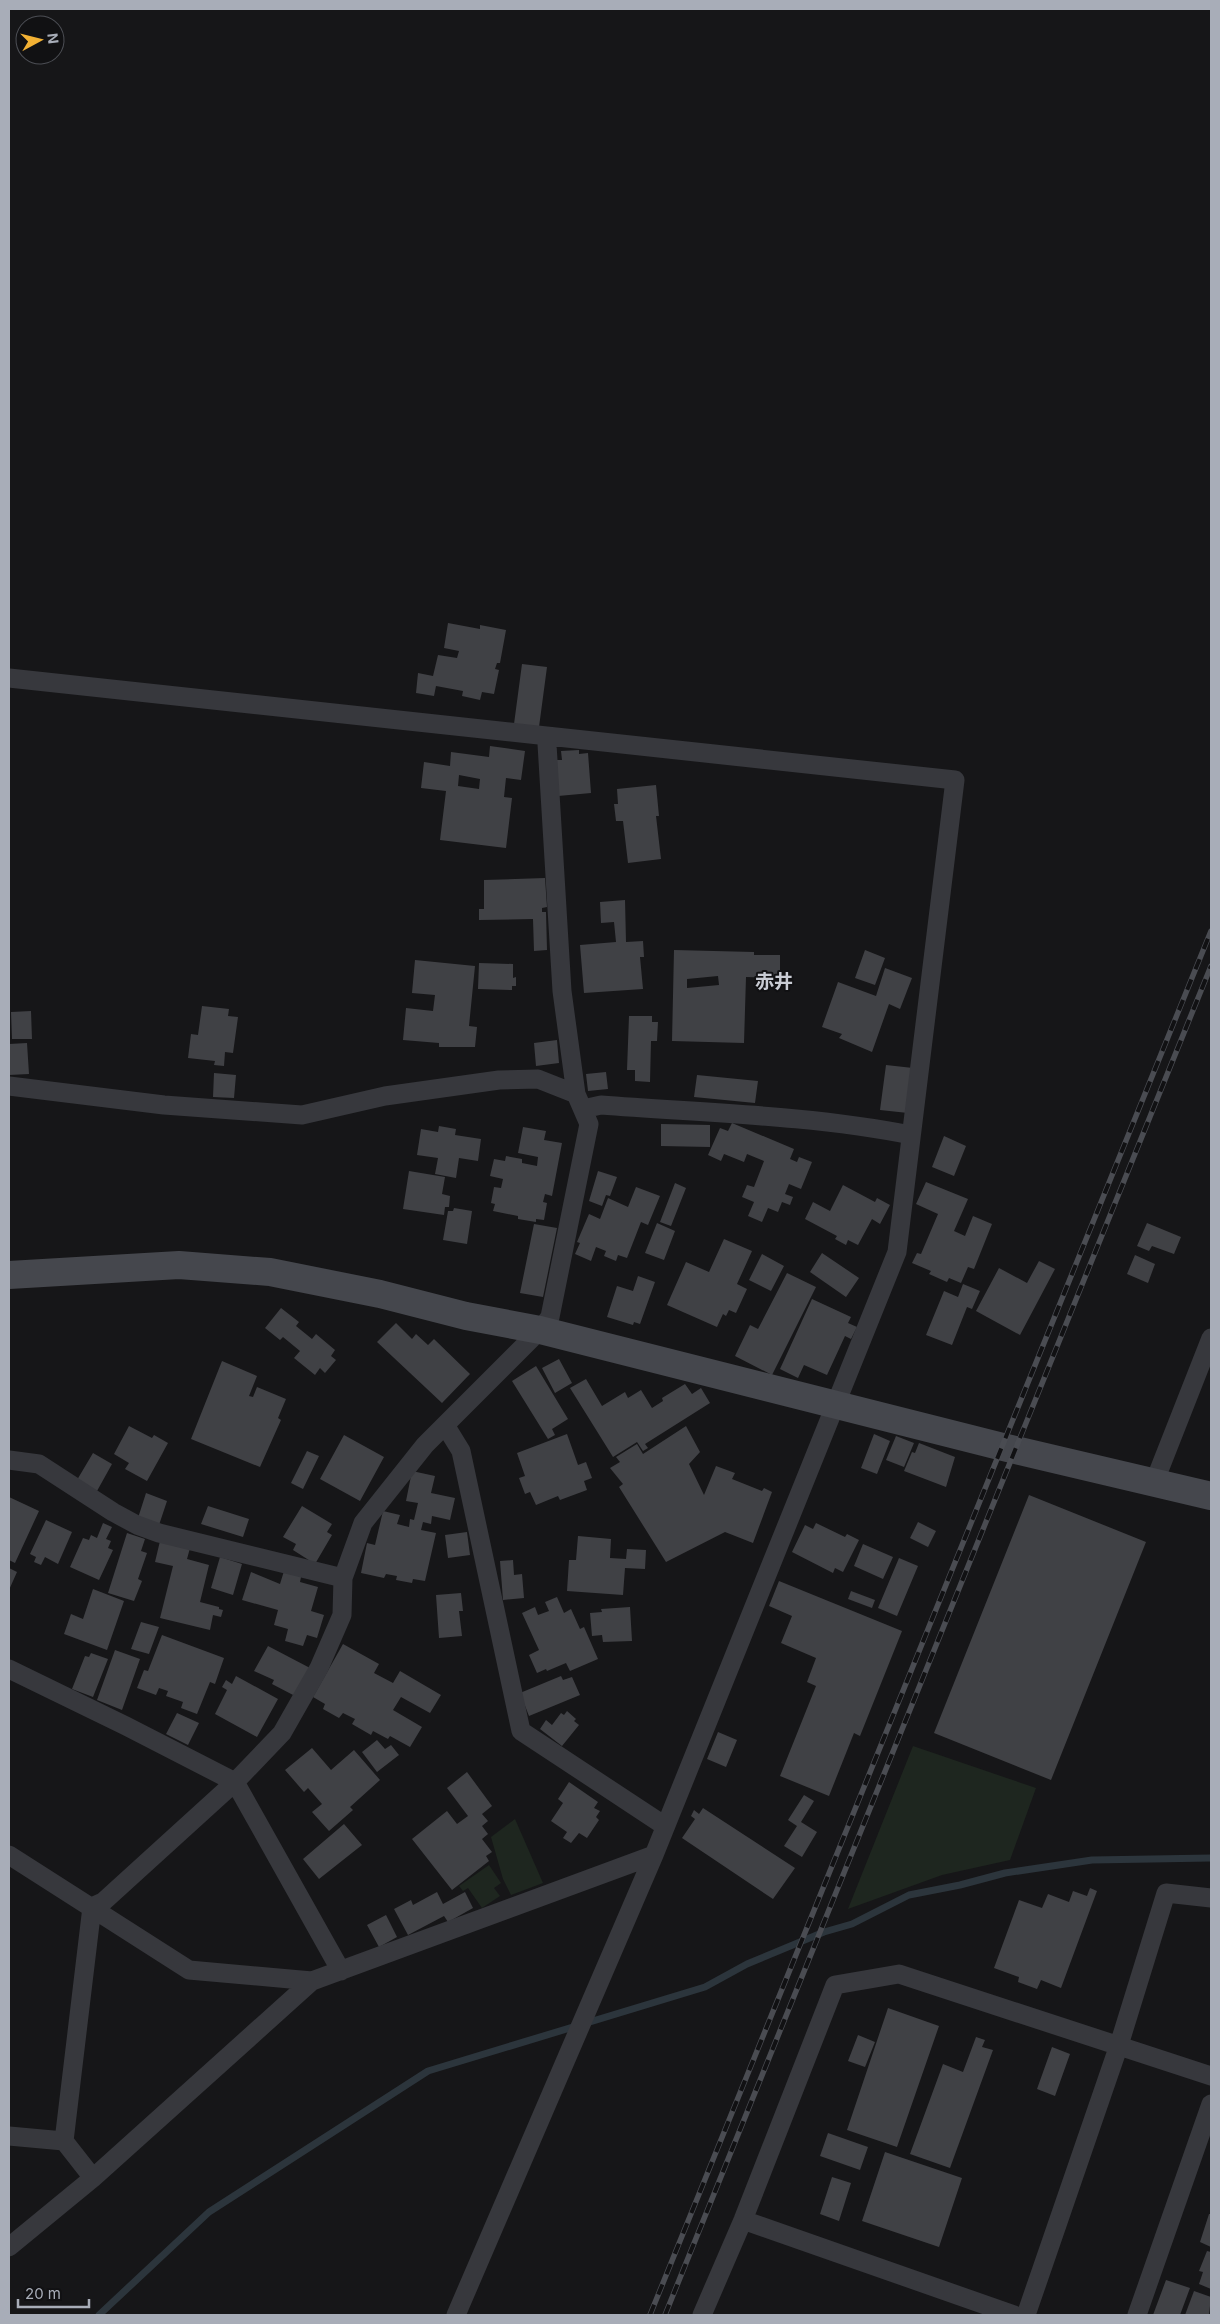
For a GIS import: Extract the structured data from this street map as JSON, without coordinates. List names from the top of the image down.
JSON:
{
  "districts": ["赤井"],
  "scale_bar": "20 m",
  "north": "right"
}
